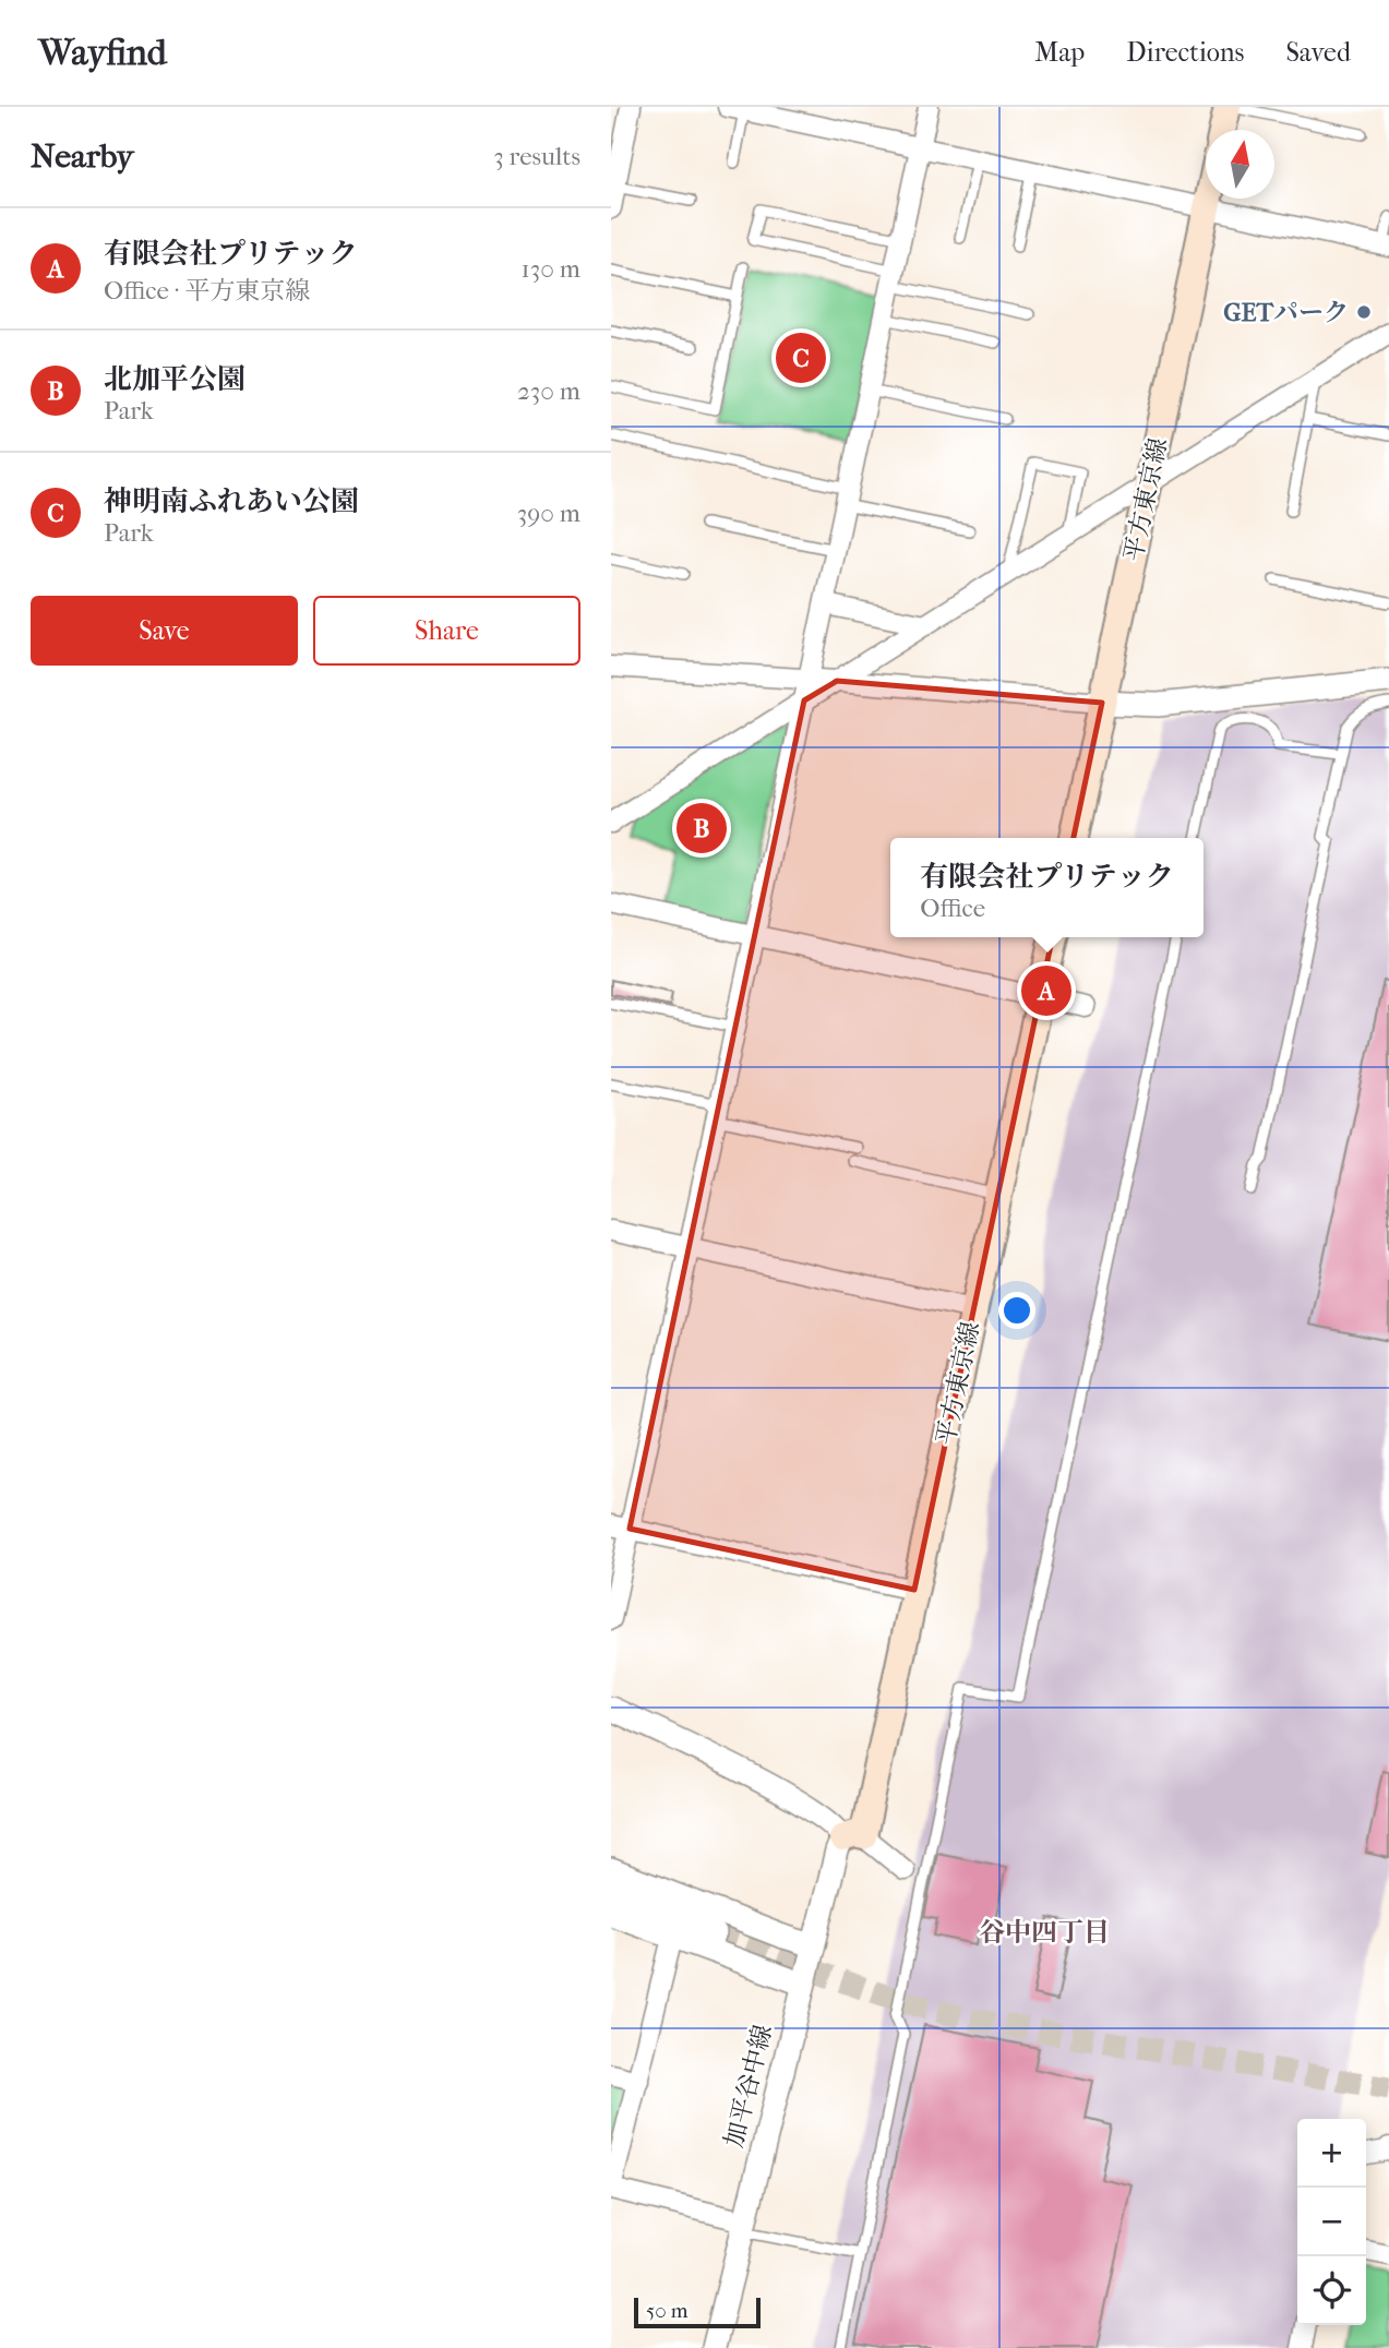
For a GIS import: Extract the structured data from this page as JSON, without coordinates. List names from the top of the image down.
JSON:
{
  "streets": {
    "main road": ["平方東京線"],
    "street": ["加平谷中線"]
  },
  "crossings": [
    ["平方東京線", "加平谷中線"]
  ],
  "districts": ["谷中四丁目"],
  "places": ["GETパーク"],
  "scale_bar": "50 m",
  "north": "top",
  "page": {
    "header": "Wayfind",
    "nav": ["Map", "Directions", "Saved"],
    "heading": ["Nearby", "3 results"],
    "list": [
      {
        "mark": "A",
        "name": "有限会社プリテック",
        "note": "Office · 平方東京線",
        "value": "130 m"
      },
      {
        "mark": "B",
        "name": "北加平公園",
        "note": "Park",
        "value": "230 m"
      },
      {
        "mark": "C",
        "name": "神明南ふれあい公園",
        "note": "Park",
        "value": "390 m"
      }
    ],
    "pins": ["C", "B", "A"],
    "buttons": ["Save", "Share"],
    "popup": ["有限会社プリテック", "Office"],
    "map_buttons": ["+", "−"],
    "scale": "50 m"
  }
}
